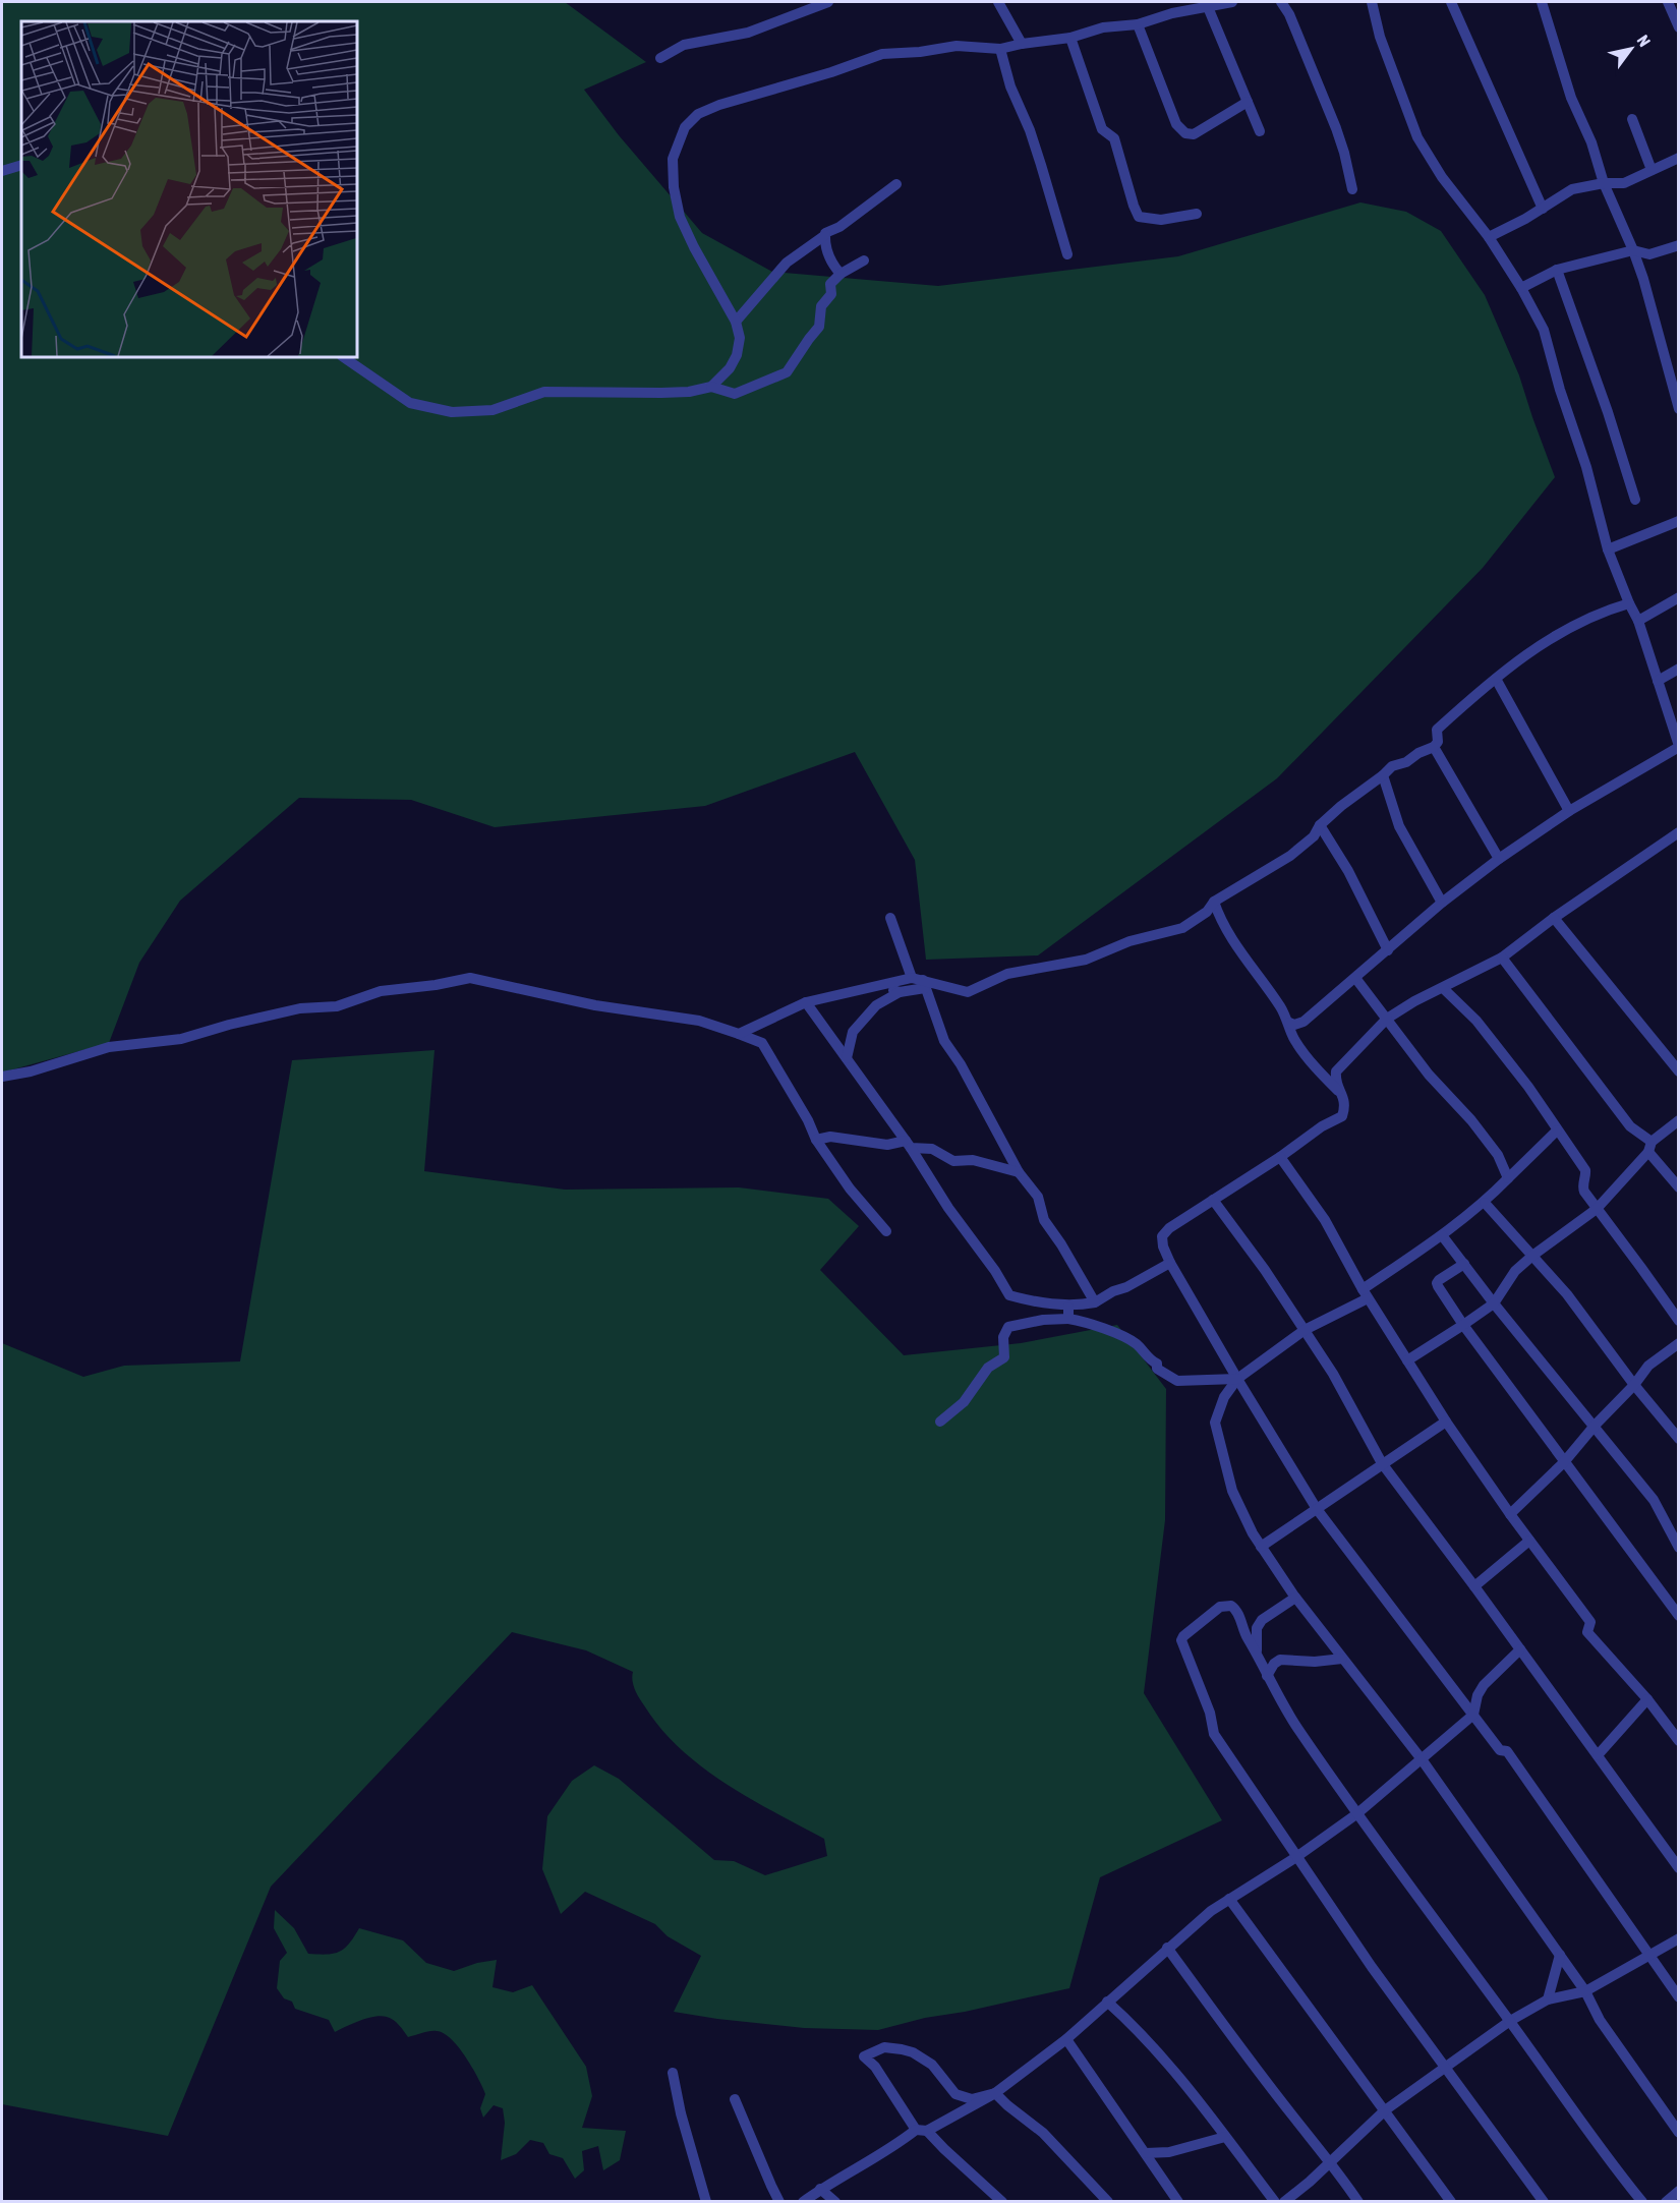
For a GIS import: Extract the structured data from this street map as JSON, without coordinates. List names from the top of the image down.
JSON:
{
  "north": "top right"
}
